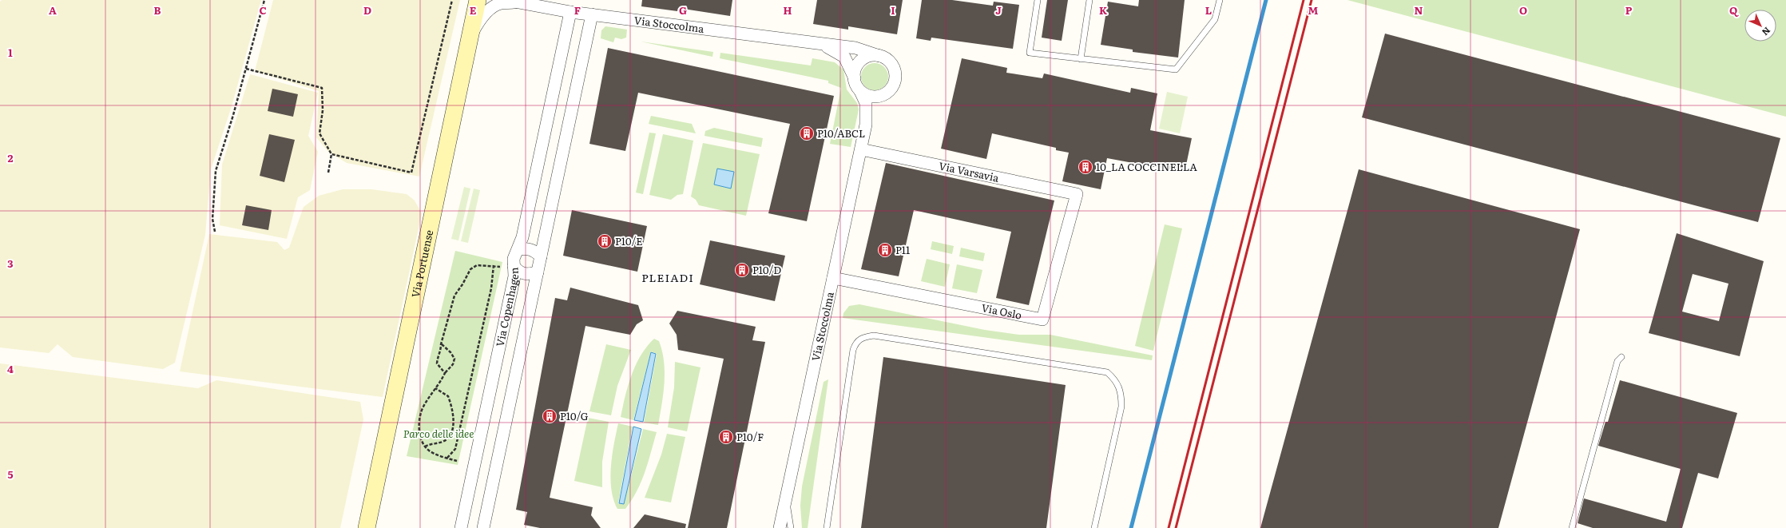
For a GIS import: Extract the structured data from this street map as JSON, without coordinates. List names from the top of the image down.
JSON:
{
  "streets": {
    "street": [
      "Via Stoccolma",
      "Via Varsavia",
      "Via Portuense",
      "Via Copenhagen",
      "Via Oslo"
    ]
  },
  "crossings": [
    ["Via Stoccolma", "Via Varsavia"],
    ["Via Stoccolma", "Via Portuense"],
    ["Via Stoccolma", "Via Copenhagen"],
    ["Via Stoccolma", "Via Oslo"],
    ["Via Varsavia", "Via Oslo"]
  ],
  "districts": ["PLEIADI"],
  "parks": ["Parco delle idee"],
  "places": {
    "building": [
      "P10/ABCL",
      "10_LA COCCINELLA",
      "P10/E",
      "P11",
      "P10/D",
      "P10/G",
      "P10/F"
    ]
  },
  "north": "bottom right",
  "grid": {
    "columns": [
      "A",
      "B",
      "C",
      "D",
      "E",
      "F",
      "G",
      "H",
      "I",
      "J",
      "K",
      "L",
      "M",
      "N",
      "O",
      "P",
      "Q"
    ],
    "rows": [
      "1",
      "2",
      "3",
      "4",
      "5"
    ]
  }
}
